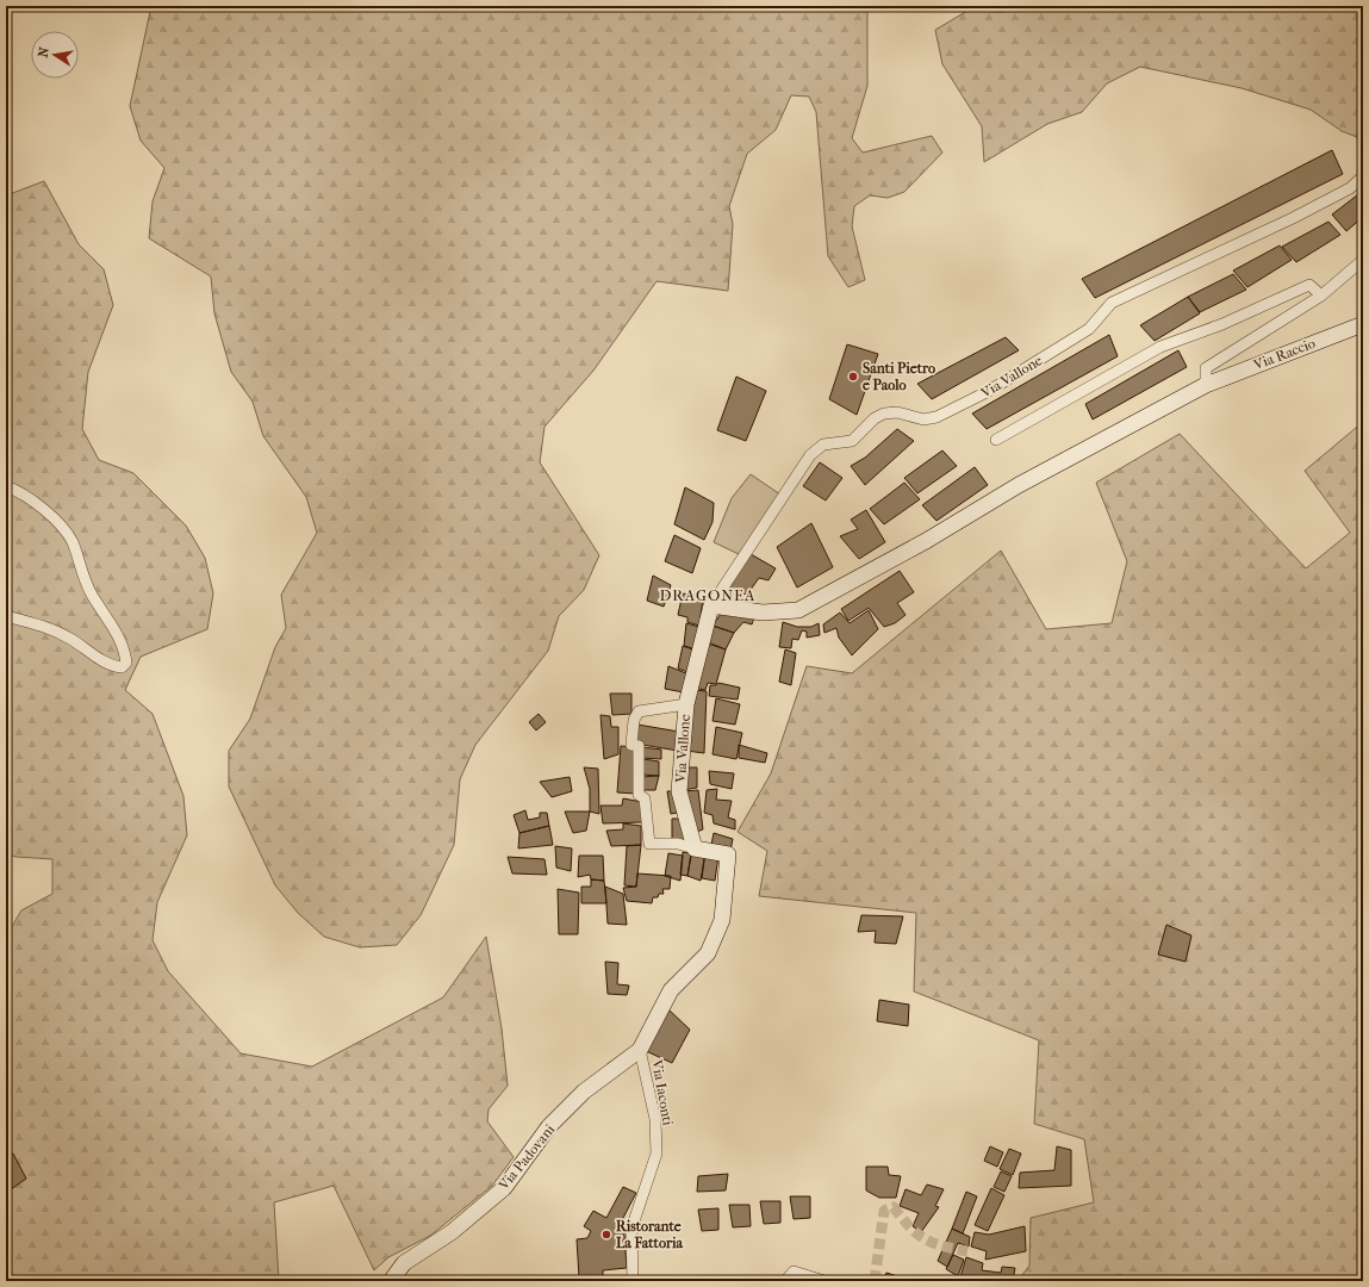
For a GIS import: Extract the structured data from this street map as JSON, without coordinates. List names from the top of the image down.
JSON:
{
  "streets": {
    "street": [
      "Via Raccio",
      "Via Vallone",
      "Via Iaconti",
      "Via Padovani"
    ]
  },
  "crossings": [
    ["Via Vallone", "Via Iaconti"],
    ["Via Vallone", "Via Padovani"],
    ["Via Iaconti", "Via Padovani"]
  ],
  "districts": ["DRAGONEA"],
  "places": ["Santi Pietro e Paolo", "Ristorante La Fattoria"],
  "north": "left"
}
